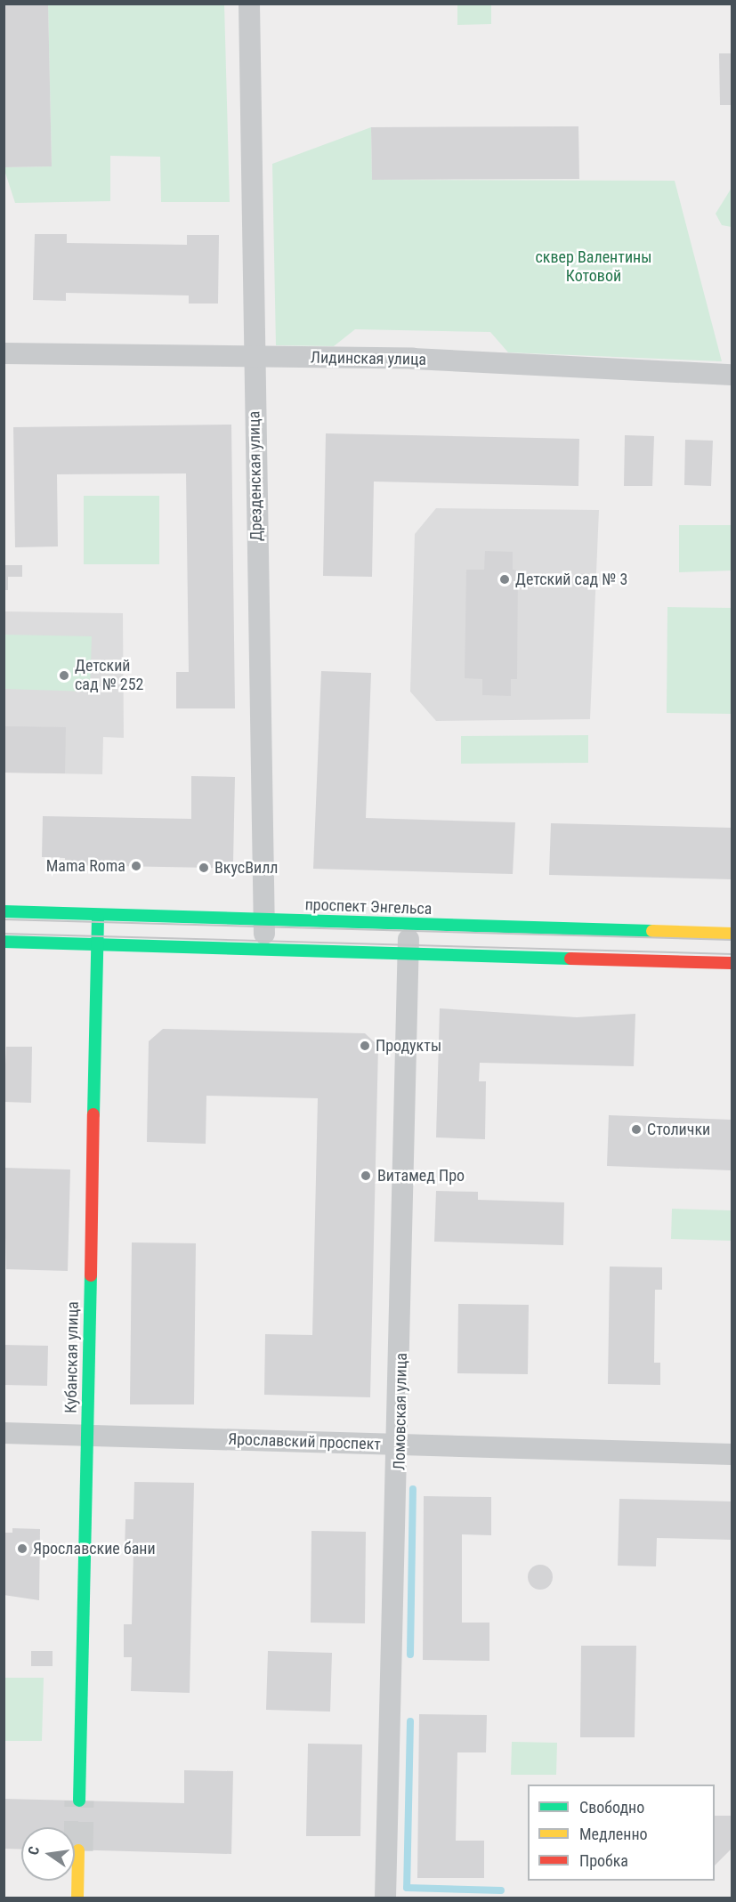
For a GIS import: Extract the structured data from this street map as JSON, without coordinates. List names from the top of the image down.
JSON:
{
  "streets": {
    "main road": ["проспект Энгельса", "Кубанская улица"],
    "street": [
      "Лидинская улица",
      "Дрезденская улица",
      "Ломовская улица",
      "Ярославский проспект"
    ]
  },
  "crossings": [
    ["Лидинская улица", "Дрезденская улица"],
    ["Дрезденская улица", "проспект Энгельса"],
    ["проспект Энгельса", "Кубанская улица"],
    ["проспект Энгельса", "Ломовская улица"],
    ["Кубанская улица", "Ярославский проспект"],
    ["Ломовская улица", "Ярославский проспект"]
  ],
  "parks": ["сквер Валентины Котовой"],
  "places": [
    "Детский сад № 3",
    "Детский сад № 252",
    "Mama Roma",
    "ВкусВилл",
    "Продукты",
    "Столички",
    "Витамед Про",
    "Ярославские бани"
  ],
  "legend": ["Свободно", "Медленно", "Пробка"],
  "north": "left"
}
